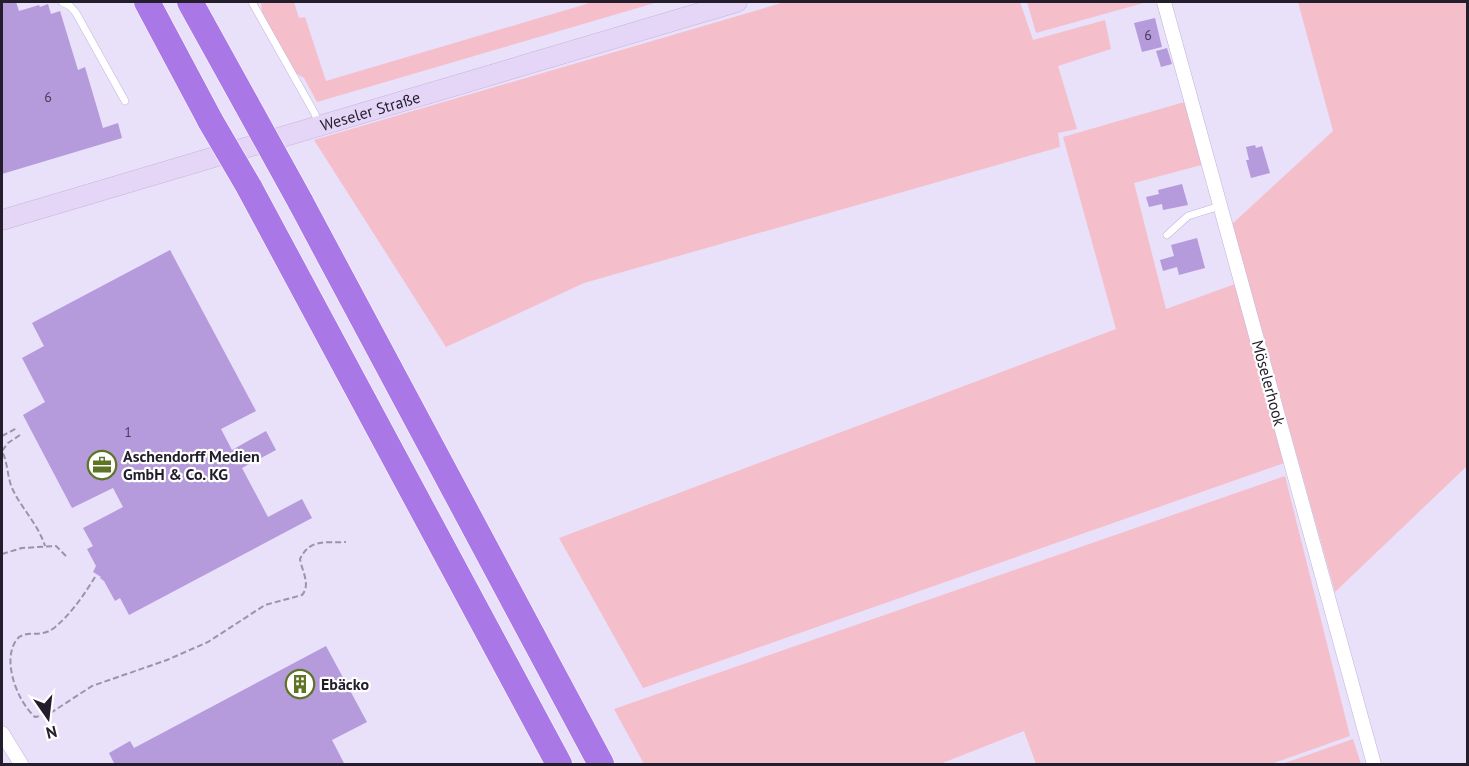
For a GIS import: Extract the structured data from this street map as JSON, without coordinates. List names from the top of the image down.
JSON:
{
  "streets": {
    "main road": ["Weseler Straße"],
    "street": ["Möselerhook"]
  },
  "places": {
    "office": ["Aschendorff Medien GmbH & Co. KG"],
    "building": ["Ebäcko"]
  },
  "house_numbers": ["6", "6", "1"],
  "north": "bottom"
}
